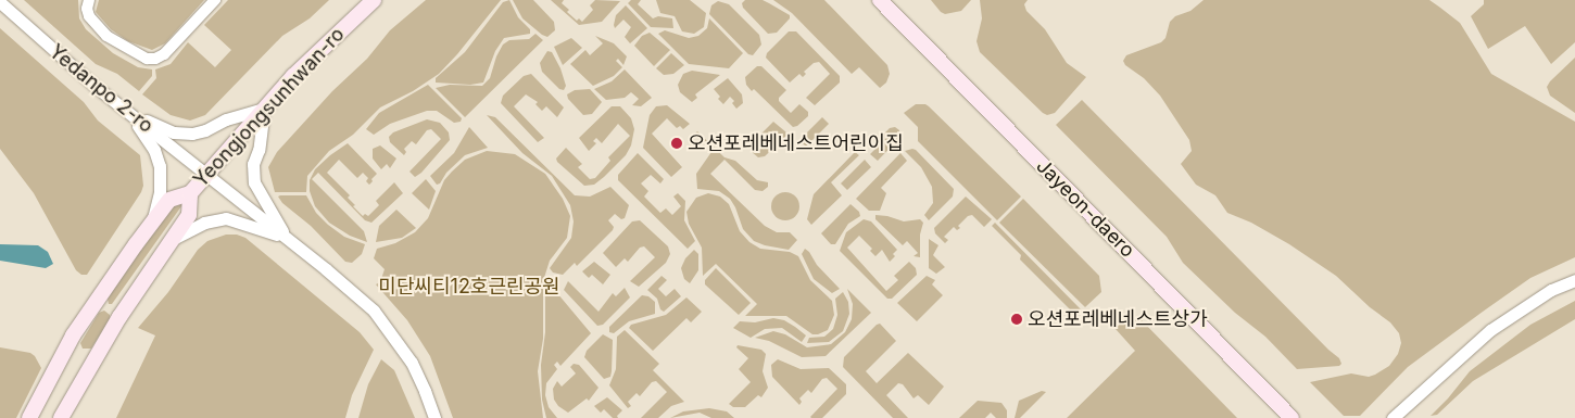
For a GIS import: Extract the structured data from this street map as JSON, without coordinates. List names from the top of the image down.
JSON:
{
  "streets": {
    "main road": ["Yeongjongsunhwan-ro", "Jayeon-daero"],
    "street": ["Yedanpo 2-ro"]
  },
  "crossings": [
    ["Yedanpo 2-ro", "Yeongjongsunhwan-ro"]
  ],
  "parks": ["미단씨티12호근린공원"],
  "places": ["오션포레베네스트어린이집", "오션포레베네스트상가"]
}
